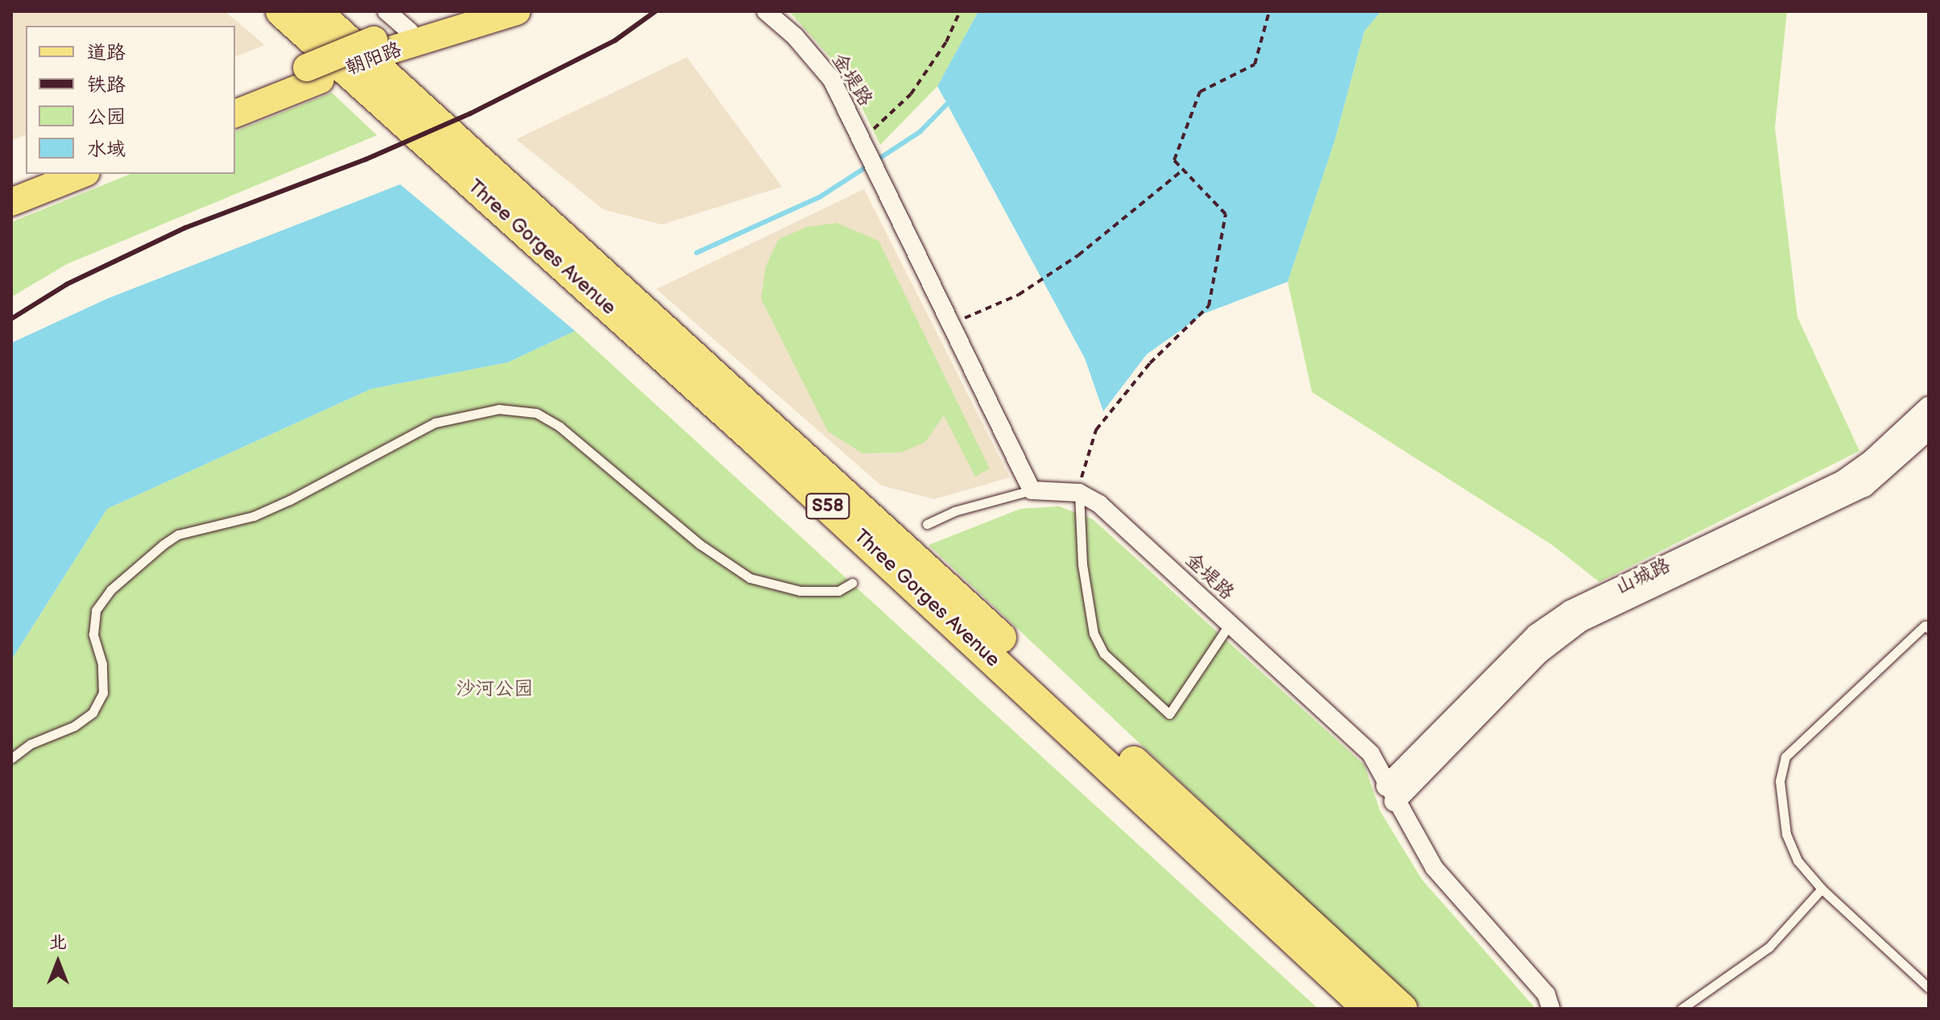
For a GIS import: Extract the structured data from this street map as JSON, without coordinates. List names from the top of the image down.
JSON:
{
  "streets": {
    "highway": ["Three Gorges Avenue", "S58"],
    "main road": ["朝阳路"],
    "street": ["金堤路", "山城路"]
  },
  "crossings": [
    ["金堤路", "山城路"]
  ],
  "parks": ["沙河公园"],
  "legend": [
    "道路",
    "铁路",
    "公园",
    "水域"
  ],
  "north": "top"
}
